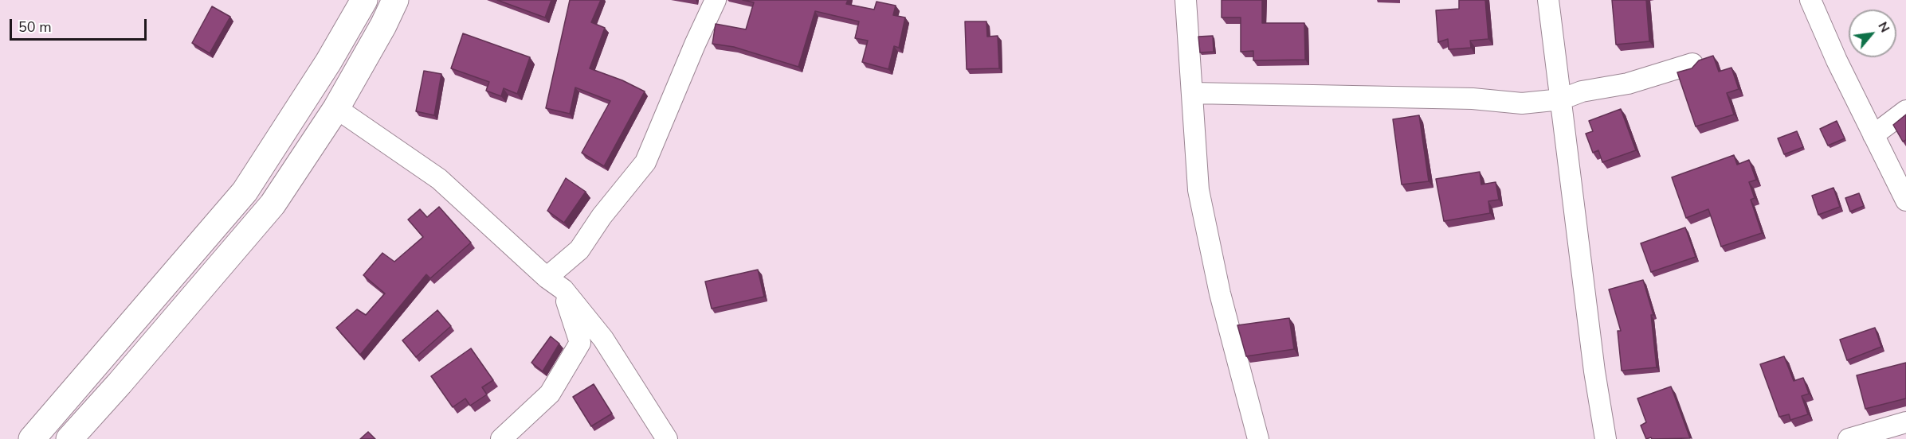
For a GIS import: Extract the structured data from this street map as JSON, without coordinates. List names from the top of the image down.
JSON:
{
  "scale_bar": "50 m",
  "north": "top right"
}
